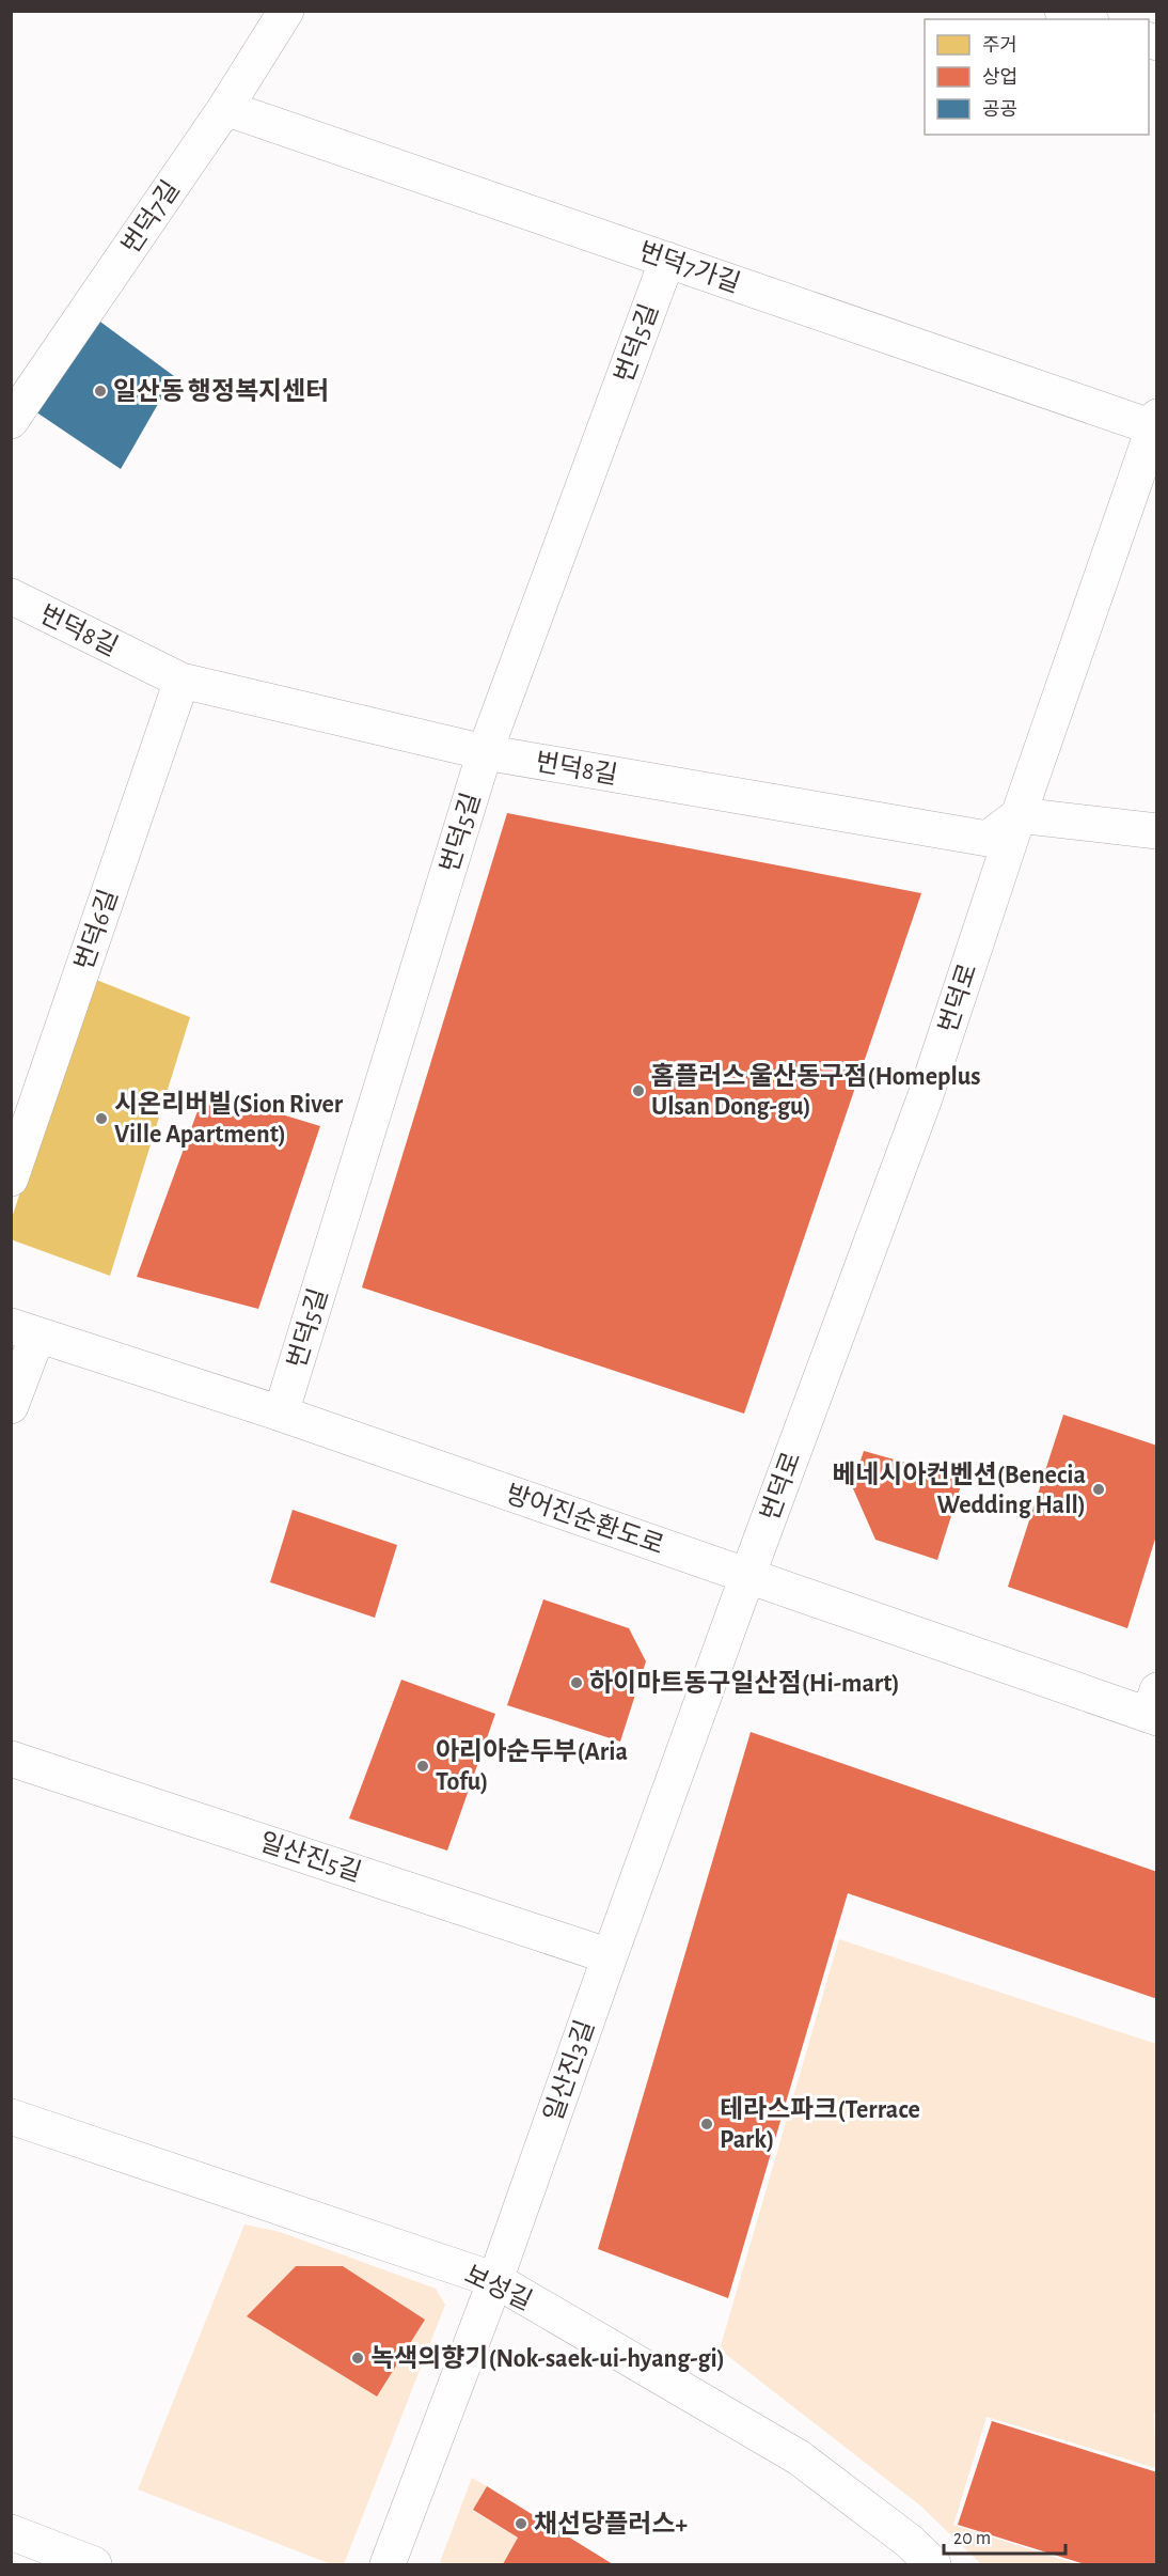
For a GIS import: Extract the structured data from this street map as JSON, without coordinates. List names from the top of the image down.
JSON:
{
  "streets": {
    "street": [
      "번덕7길",
      "번덕7가길",
      "번덕5길",
      "번덕8길",
      "번덕6길",
      "번덕로",
      "방어진순환도로",
      "일산진5길",
      "일산진3길",
      "보성길"
    ]
  },
  "crossings": [
    ["번덕7길", "번덕7가길"],
    ["번덕7가길", "번덕5길"],
    ["번덕7가길", "번덕로"],
    ["번덕5길", "번덕8길"],
    ["번덕5길", "방어진순환도로"],
    ["번덕8길", "번덕6길"],
    ["번덕8길", "번덕로"],
    ["번덕로", "방어진순환도로"],
    ["번덕로", "일산진3길"],
    ["방어진순환도로", "일산진3길"],
    ["일산진5길", "일산진3길"],
    ["일산진3길", "보성길"]
  ],
  "places": [
    "일산동 행정복지센터",
    "홈플러스 울산동구점(Homeplus Ulsan Dong-gu)",
    "시온리버빌(Sion River Ville Apartment)",
    "베네시아컨벤션(Benecia Wedding Hall)",
    "하이마트동구일산점(Hi-mart)",
    "아리아순두부(Aria Tofu)",
    "테라스파크(Terrace Park)",
    "녹색의향기(Nok-saek-ui-hyang-gi)",
    "채선당플러스+"
  ],
  "legend": ["주거", "상업", "공공"],
  "scale_bar": "20 m"
}
